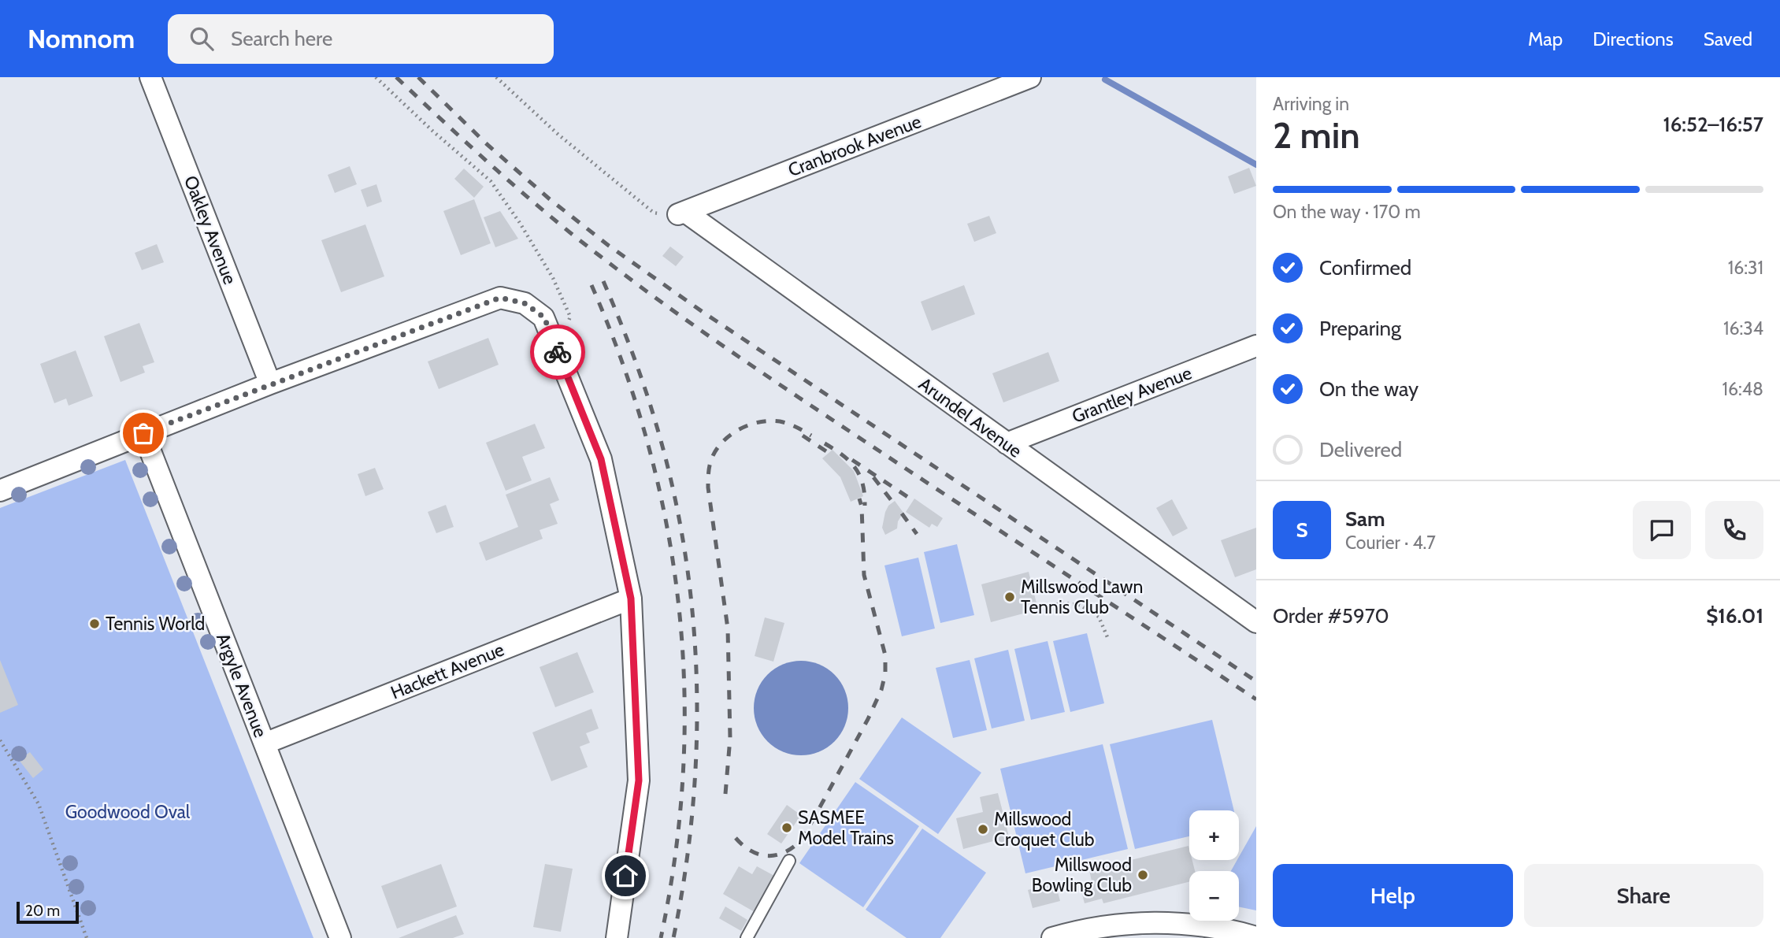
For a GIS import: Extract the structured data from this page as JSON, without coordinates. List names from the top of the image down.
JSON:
{
  "streets": {
    "street": [
      "Cranbrook Avenue",
      "Oakley Avenue",
      "Grantley Avenue",
      "Arundel Avenue",
      "Hackett Avenue",
      "Argyle Avenue"
    ]
  },
  "crossings": [
    ["Cranbrook Avenue", "Arundel Avenue"],
    ["Grantley Avenue", "Arundel Avenue"],
    ["Hackett Avenue", "Argyle Avenue"]
  ],
  "parks": ["Goodwood Oval"],
  "places": [
    "Millswood Lawn Tennis Club",
    "Tennis World",
    "SASMEE Model Trains",
    "Millswood Croquet Club",
    "Millswood Bowling Club"
  ],
  "scale_bar": "20 m",
  "page": {
    "header": "Nomnom",
    "search": "Search here",
    "nav": ["Map", "Directions", "Saved"],
    "heading": ["2 min", "Arriving in", "16:52–16:57"],
    "panel": [
      "Sam",
      "Courier · 4.7",
      "Order #5970",
      "$16.01"
    ],
    "bar": "On the way · 170 m",
    "list": [
      ["Confirmed", "16:31"],
      ["Preparing", "16:34"],
      ["On the way", "16:48"],
      "Delivered"
    ],
    "round": "S",
    "map_buttons": ["+", "−"],
    "buttons": ["Help", "Share"],
    "scale": "20 m"
  }
}
